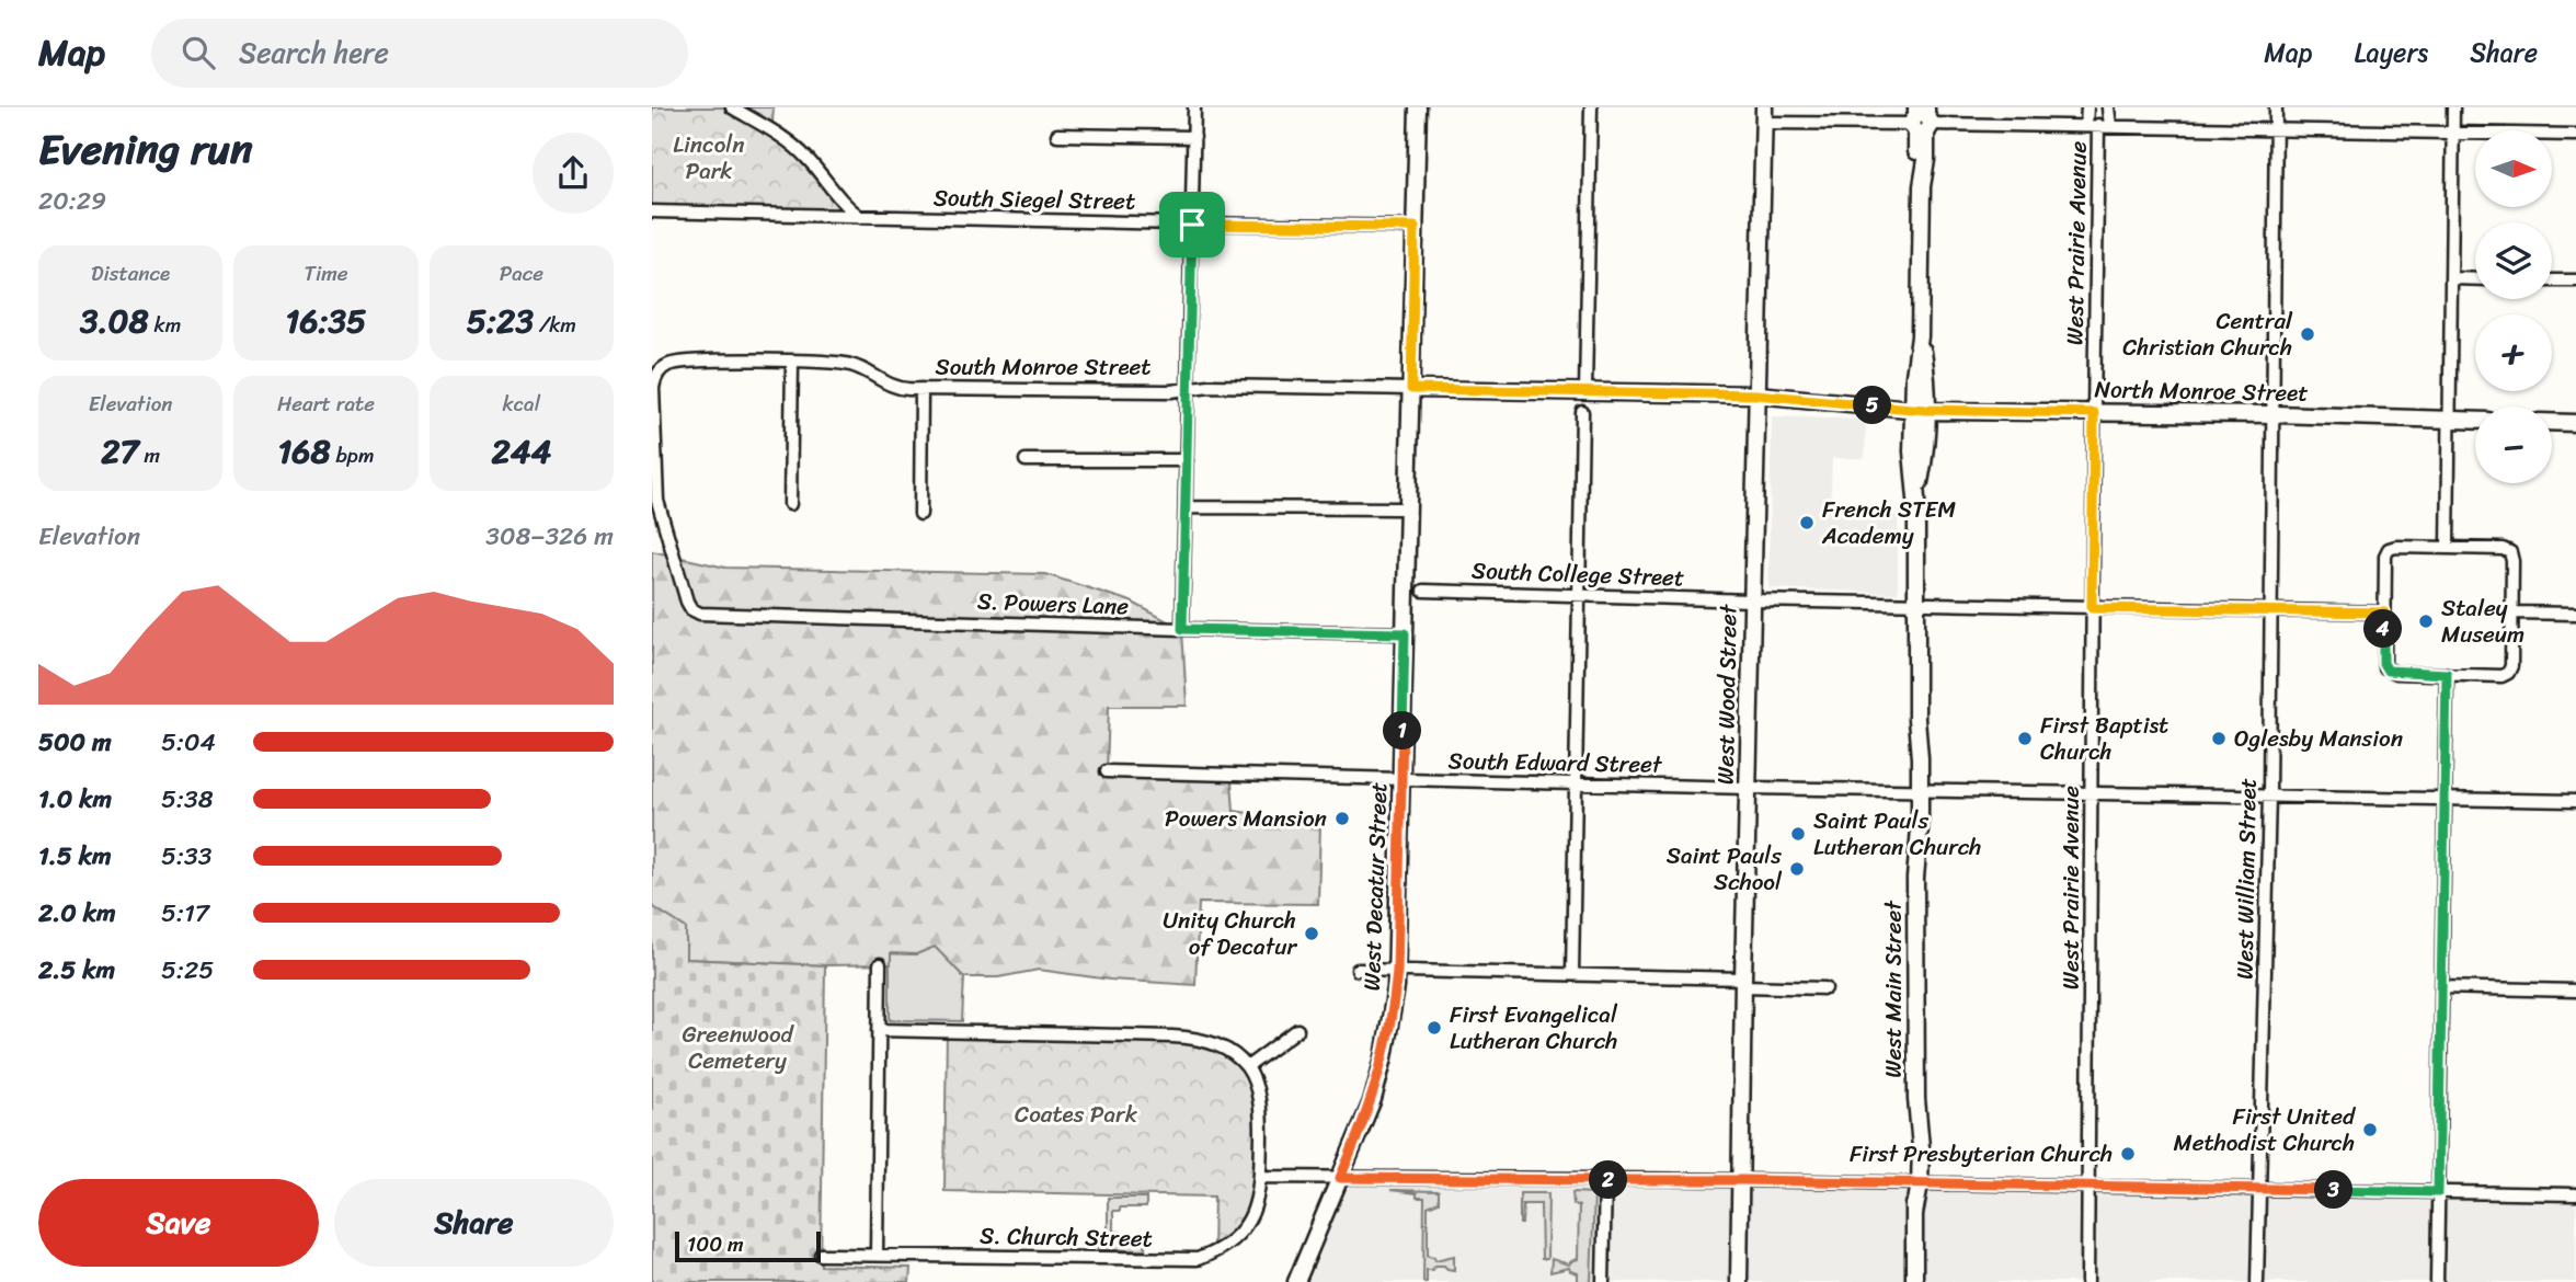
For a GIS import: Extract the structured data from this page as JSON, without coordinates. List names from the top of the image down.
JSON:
{
  "streets": {
    "street": [
      "South Siegel Street",
      "West Prairie Avenue",
      "South Monroe Street",
      "North Monroe Street",
      "South College Street",
      "S. Powers Lane",
      "West Wood Street",
      "South Edward Street",
      "West William Street",
      "West Decatur Street",
      "West Main Street",
      "S. Church Street"
    ]
  },
  "crossings": [
    ["South Siegel Street", "West Decatur Street"],
    ["West Prairie Avenue", "North Monroe Street"],
    ["West Prairie Avenue", "South College Street"],
    ["West Prairie Avenue", "South Edward Street"],
    ["South Monroe Street", "North Monroe Street"],
    ["South Monroe Street", "S. Powers Lane"],
    ["South Monroe Street", "West Wood Street"],
    ["South Monroe Street", "West Decatur Street"],
    ["South Monroe Street", "West Main Street"],
    ["North Monroe Street", "West William Street"],
    ["North Monroe Street", "West Main Street"],
    ["South College Street", "West Wood Street"],
    ["South College Street", "West William Street"],
    ["South College Street", "West Main Street"],
    ["S. Powers Lane", "West Decatur Street"],
    ["West Wood Street", "South Edward Street"],
    ["South Edward Street", "West William Street"],
    ["South Edward Street", "West Decatur Street"],
    ["South Edward Street", "West Main Street"]
  ],
  "parks": ["Lincoln Park", "Greenwood Cemetery", "Coates Park"],
  "places": [
    "Central Christian Church",
    "French STEM Academy",
    "Staley Museum",
    "First Baptist Church",
    "Oglesby Mansion",
    "Powers Mansion",
    "Saint Pauls Lutheran Church",
    "Saint Pauls School",
    "Unity Church of Decatur",
    "First Evangelical Lutheran Church",
    "First United Methodist Church",
    "First Presbyterian Church"
  ],
  "scale_bar": "100 m",
  "north": "right",
  "page": {
    "header": "Map",
    "search": "Search here",
    "nav": ["Map", "Layers", "Share"],
    "heading": ["Evening run", "20:29"],
    "map_buttons": ["+", "−"],
    "stats": [
      ["Distance", "3.08 km"],
      ["Time", "16:35"],
      ["Pace", "5:23 /km"],
      ["Elevation", "27 m"],
      ["Heart rate", "168 bpm"],
      ["kcal", "244"]
    ],
    "pins": [
      "5",
      "4",
      "1",
      "2",
      "3"
    ],
    "chart": ["Elevation", "308–326 m"],
    "list": [
      {
        "name": "500 m",
        "note": "5:04"
      },
      {
        "name": "1.0 km",
        "note": "5:38"
      },
      {
        "name": "1.5 km",
        "note": "5:33"
      },
      {
        "name": "2.0 km",
        "note": "5:17"
      },
      {
        "name": "2.5 km",
        "note": "5:25"
      }
    ],
    "buttons": ["Save", "Share"],
    "scale": "100 m"
  }
}
